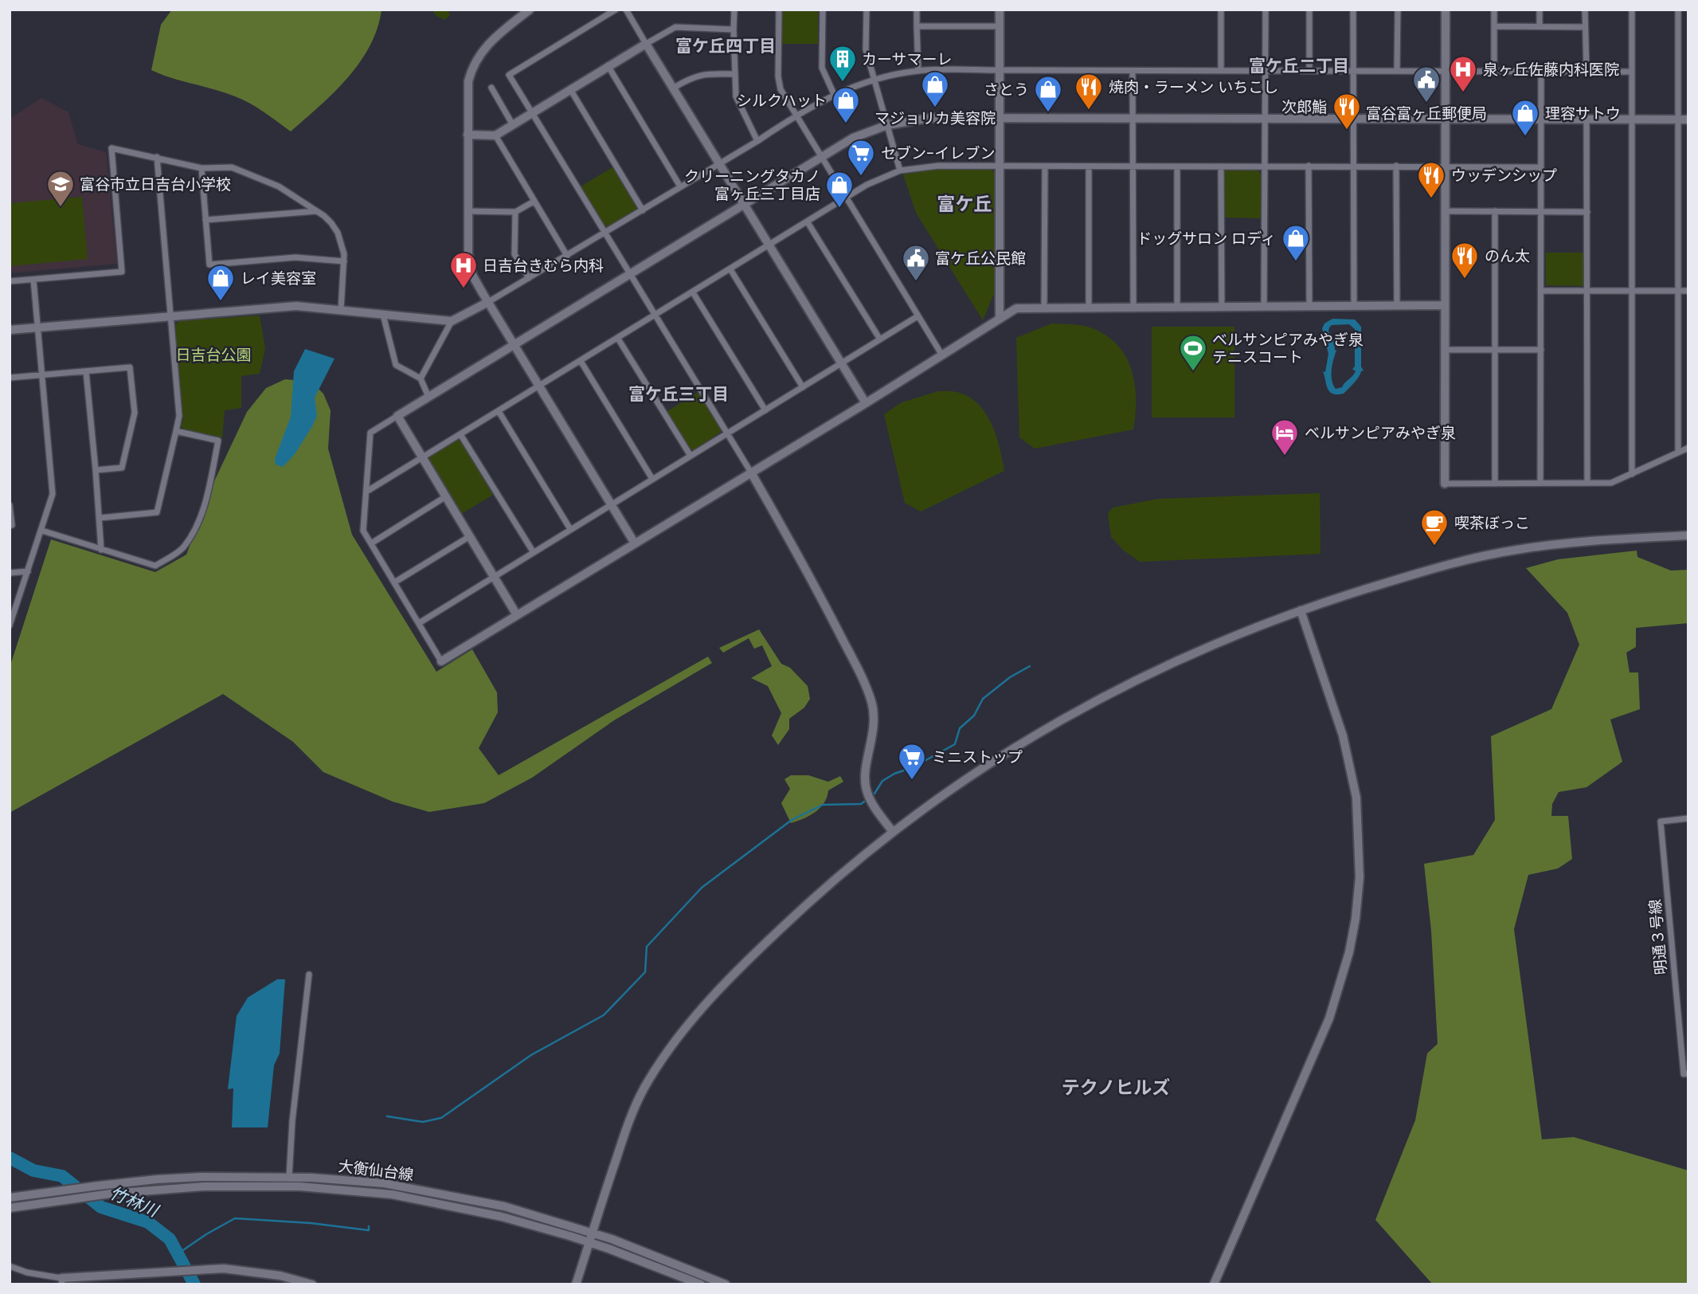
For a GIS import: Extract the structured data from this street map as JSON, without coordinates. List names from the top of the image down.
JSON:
{
  "streets": {
    "street": ["明通３号線", "大衡仙台線"]
  },
  "districts": [
    "富ケ丘四丁目",
    "富ケ丘二丁目",
    "富ケ丘",
    "富ケ丘三丁目",
    "テクノヒルズ"
  ],
  "water": ["竹林川"],
  "parks": ["日吉台公園"],
  "places": {
    "building": ["カーサマーレ"],
    "hospital": ["泉ヶ丘佐藤内科医院", "日吉台きむら内科"],
    "public building": ["富谷富ヶ丘郵便局", "富ケ丘公民館"],
    "shop": [
      "マジョリカ美容院",
      "さとう",
      "シルクハット",
      "理容サトウ",
      "クリーニングタカノ 富ヶ丘三丁目店",
      "ドッグサロン ロディ",
      "レイ美容室"
    ],
    "restaurant": [
      "焼肉・ラーメン いちこし",
      "次郎鮨",
      "ウッデンシップ",
      "のん太"
    ],
    "supermarket": ["セブン-イレブン", "ミニストップ"],
    "school or university": ["富谷市立日吉台小学校"],
    "sports": ["ベルサンピアみやぎ泉 テニスコート"],
    "hotel": ["ベルサンピアみやぎ泉"],
    "cafe": ["喫茶ぼっこ"]
  }
}
